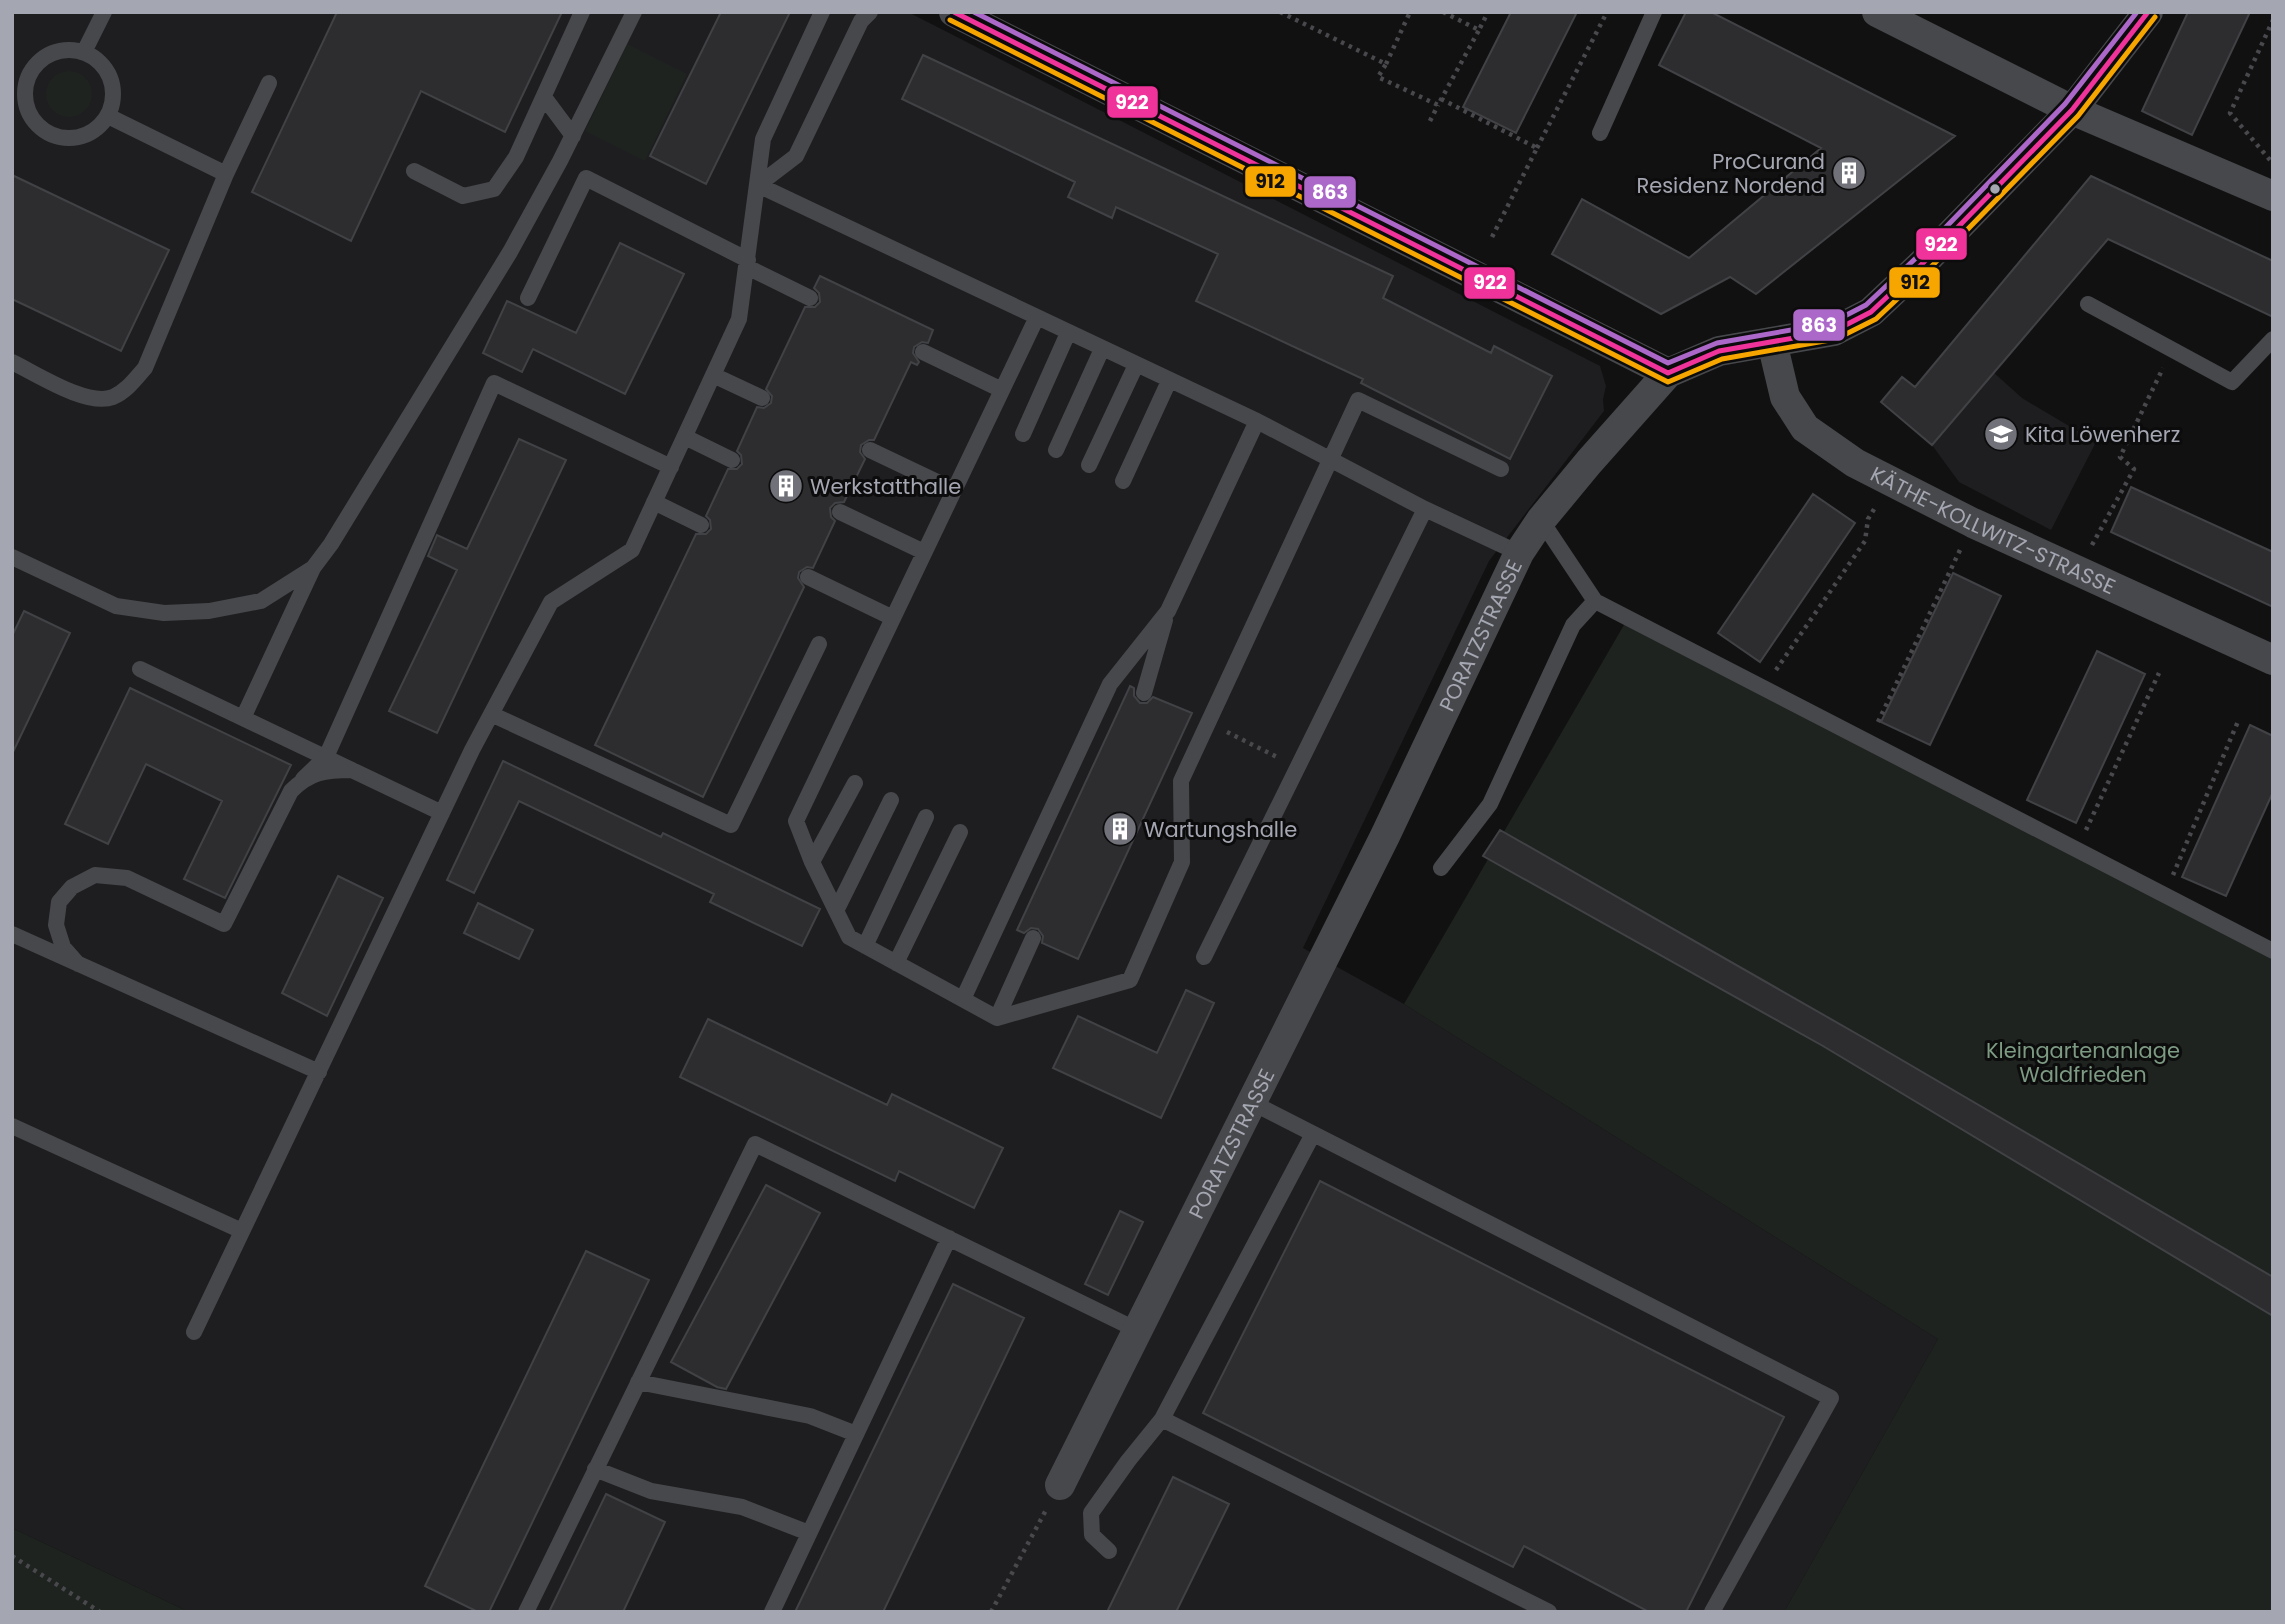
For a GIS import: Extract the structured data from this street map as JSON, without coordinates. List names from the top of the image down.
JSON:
{
  "streets": {
    "street": ["KÄTHE-KOLLWITZ-STRASSE", "PORATZSTRASSE"]
  },
  "crossings": [
    ["KÄTHE-KOLLWITZ-STRASSE", "PORATZSTRASSE"]
  ],
  "parks": ["Kleingartenanlage Waldfrieden"],
  "places": {
    "building": ["ProCurand Residenz Nordend", "Werkstatthalle", "Wartungshalle"],
    "school or university": ["Kita Löwenherz"]
  },
  "lines": ["transit line 922", "transit line 863", "transit line 912"]
}
